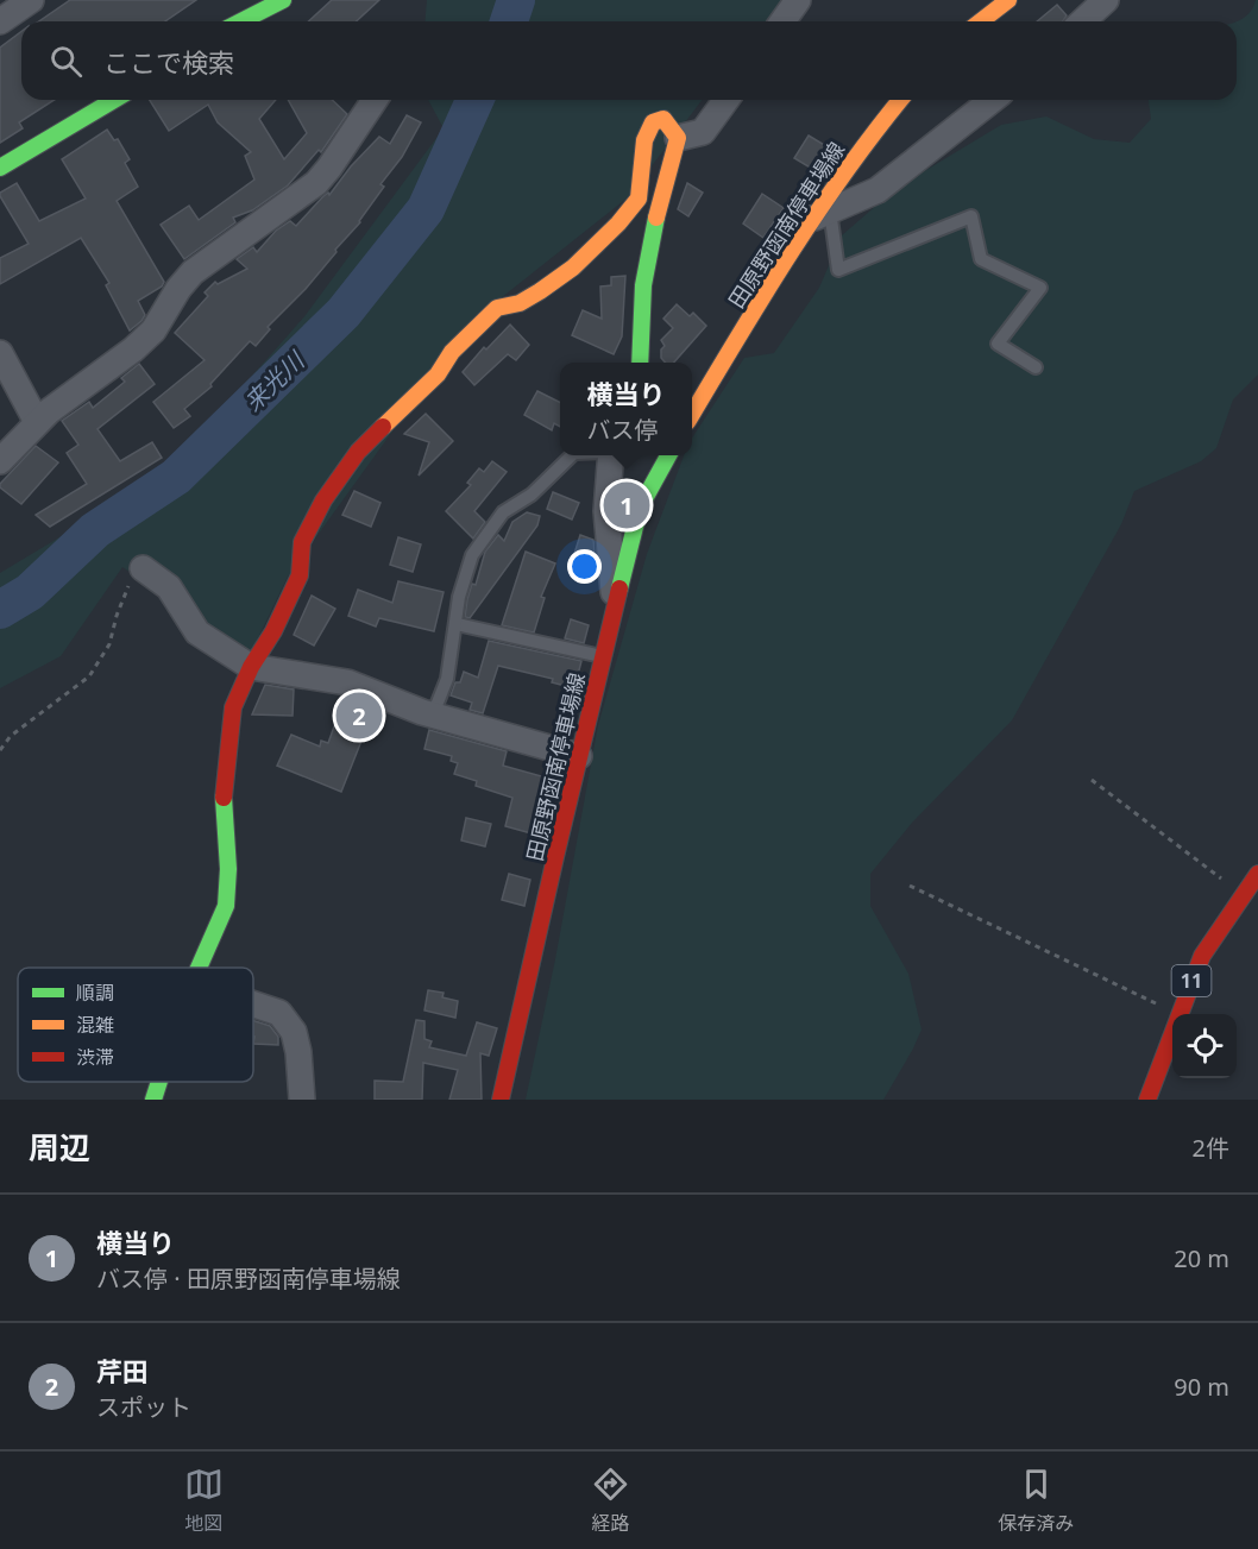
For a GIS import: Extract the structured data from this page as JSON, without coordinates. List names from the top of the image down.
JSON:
{
  "streets": {
    "main road": ["田原野函南停車場線", "11"]
  },
  "water": ["来光川"],
  "legend": ["順調", "混雑", "渋滞"],
  "page": {
    "search": "ここで検索",
    "popup": ["横当り", "バス停"],
    "pins": ["1", "2"],
    "heading": ["周辺", "2件"],
    "list": [
      {
        "mark": "1",
        "name": "横当り",
        "note": "バス停 · 田原野函南停車場線",
        "value": "20 m"
      },
      {
        "mark": "2",
        "name": "芹田",
        "note": "スポット",
        "value": "90 m"
      }
    ],
    "nav": ["地図", "経路", "保存済み"]
  }
}
